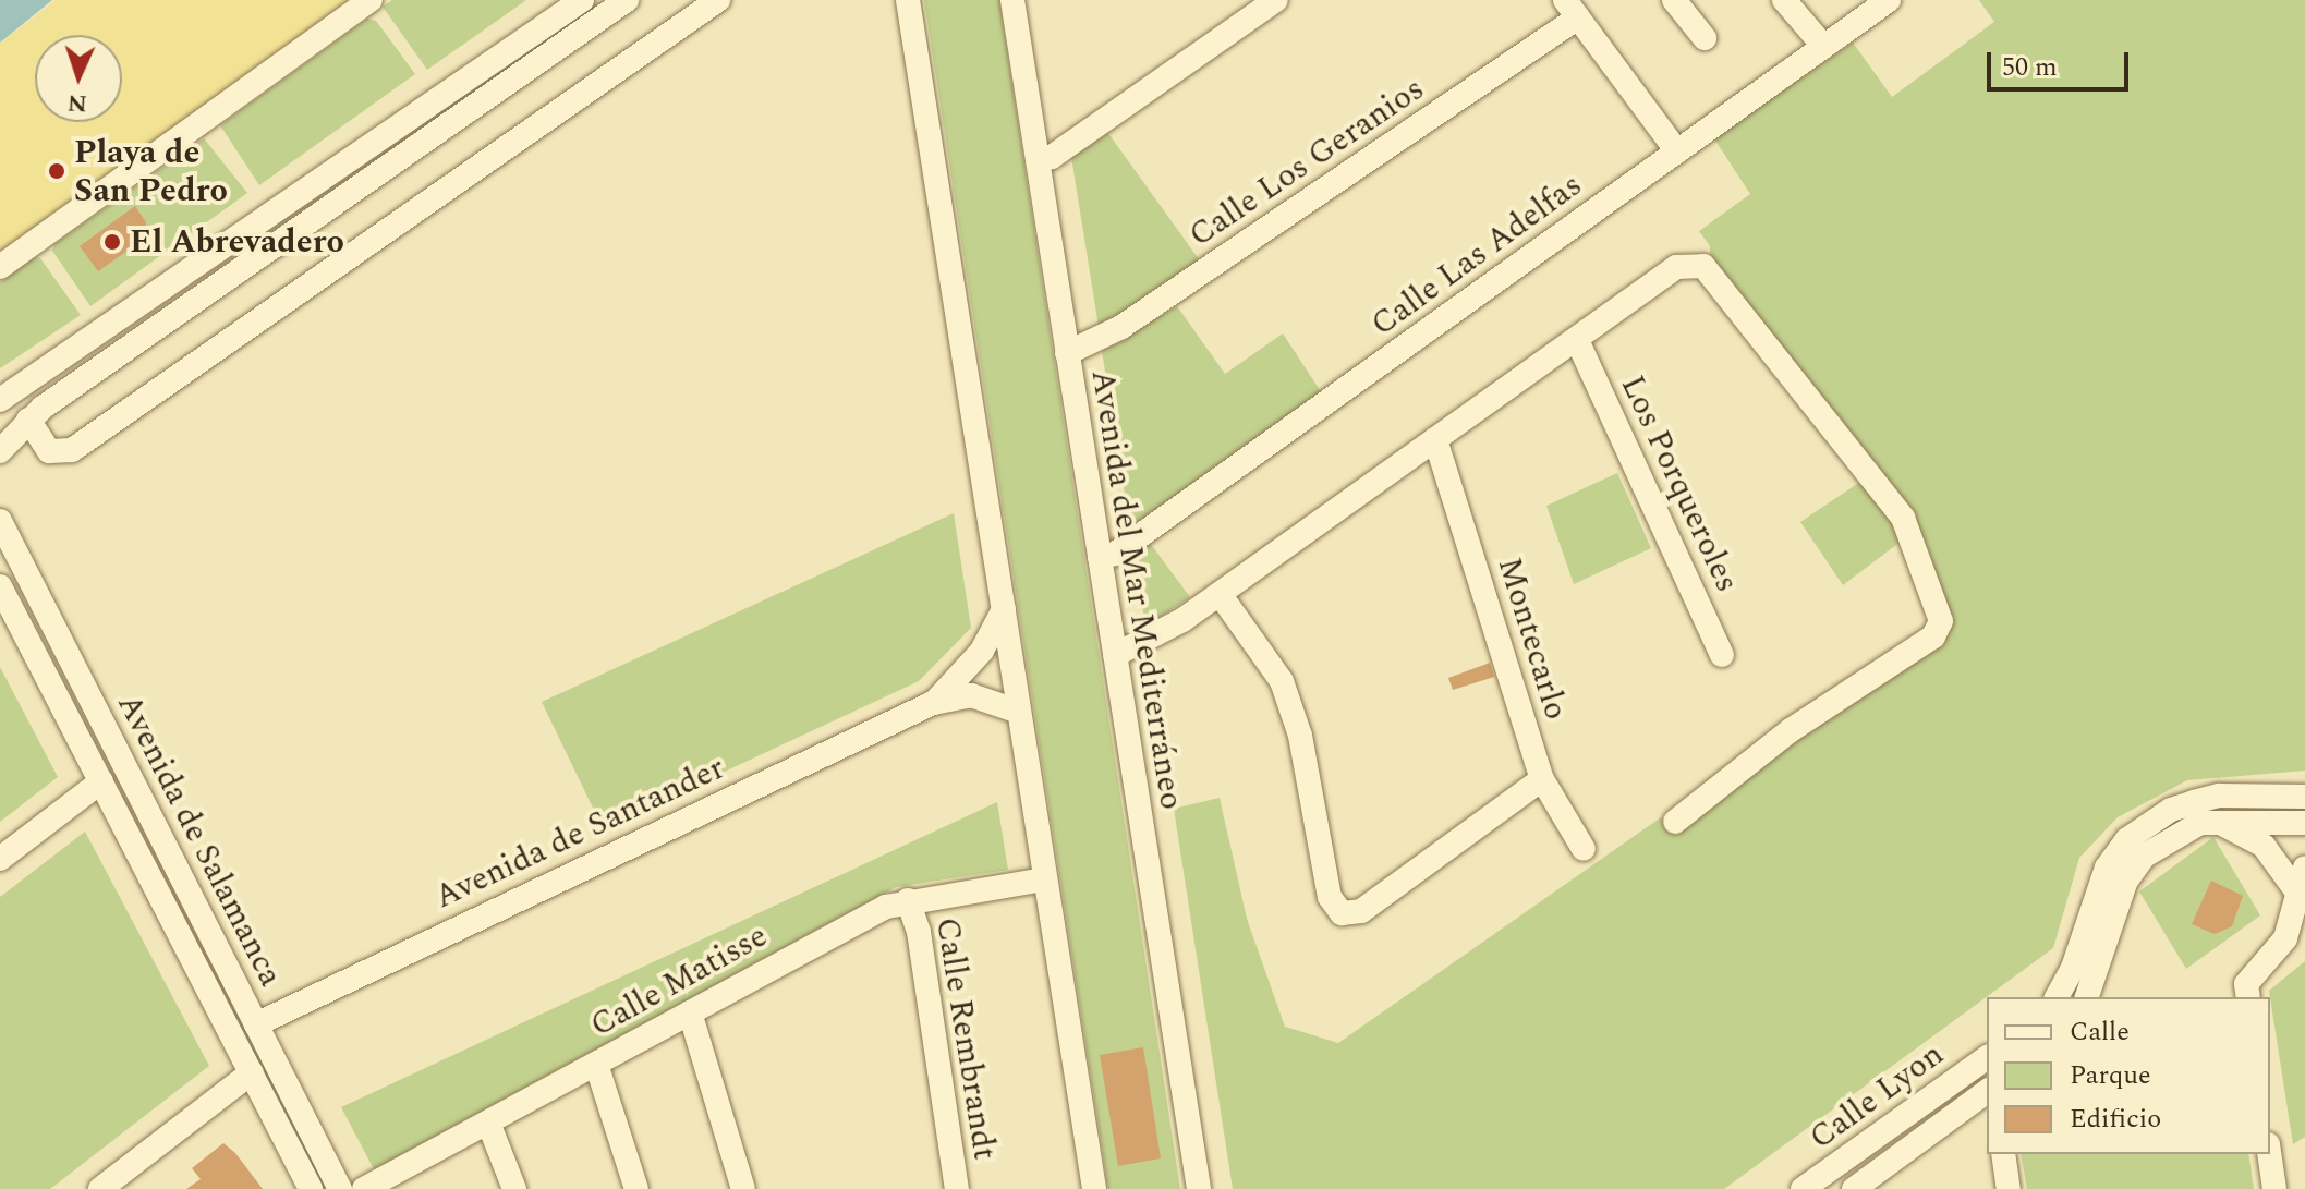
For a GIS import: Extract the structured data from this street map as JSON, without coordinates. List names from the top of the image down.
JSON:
{
  "streets": {
    "street": [
      "Calle Los Geranios",
      "Calle Las Adelfas",
      "Los Porqueroles",
      "Avenida del Mar Mediterráneo",
      "Montecarlo",
      "Avenida de Santander",
      "Avenida de Salamanca",
      "Calle Matisse",
      "Calle Rembrandt",
      "Calle Lyon"
    ]
  },
  "crossings": [
    ["Calle Los Geranios", "Avenida del Mar Mediterráneo"],
    ["Calle Las Adelfas", "Avenida del Mar Mediterráneo"],
    ["Avenida de Santander", "Avenida de Salamanca"],
    ["Calle Matisse", "Calle Rembrandt"]
  ],
  "places": ["Playa de San Pedro", "El Abrevadero"],
  "legend": ["Calle", "Parque", "Edificio"],
  "scale_bar": "50 m",
  "north": "bottom"
}
